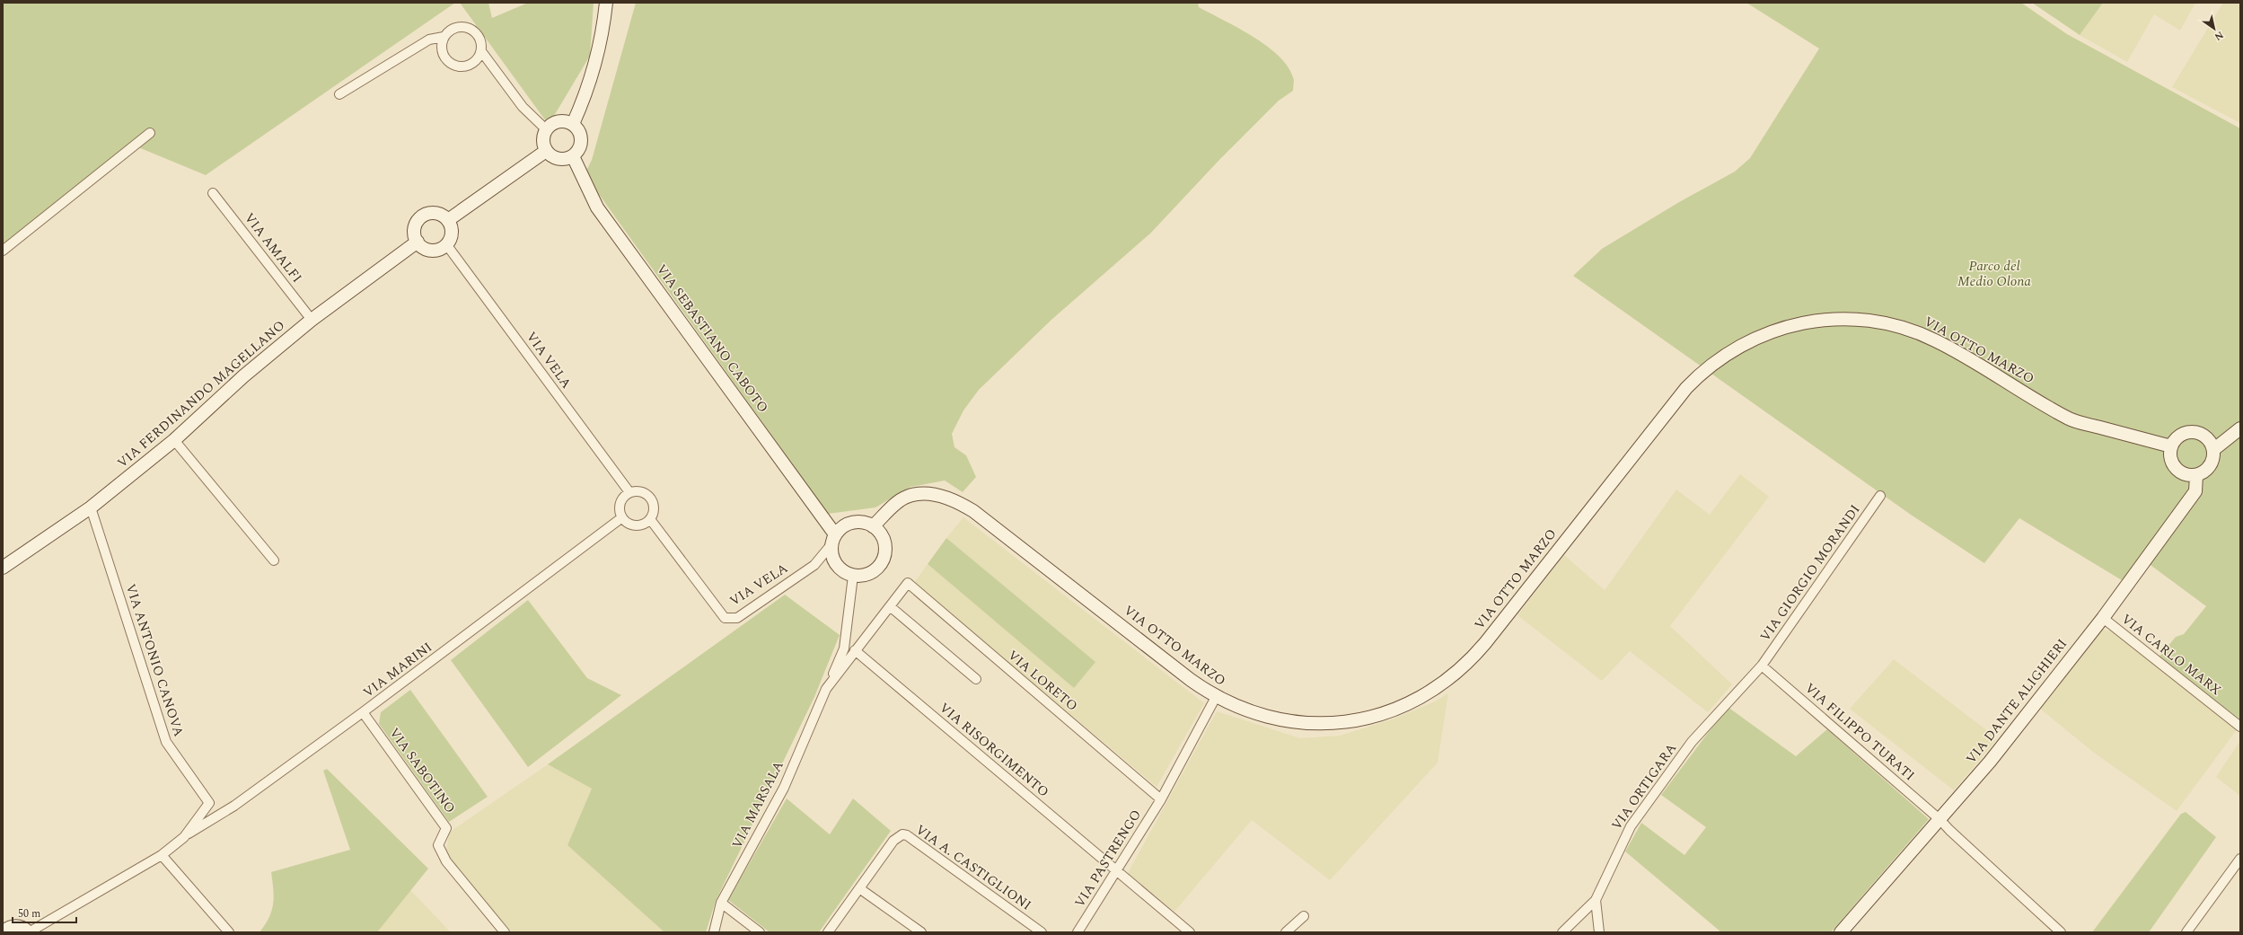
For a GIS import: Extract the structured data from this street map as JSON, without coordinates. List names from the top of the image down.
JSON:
{
  "streets": {
    "street": [
      "VIA AMALFI",
      "VIA SEBASTIANO CABOTO",
      "VIA OTTO MARZO",
      "VIA VELA",
      "VIA FERDINANDO MAGELLANO",
      "VIA GIORGIO MORANDI",
      "VIA CARLO MARX",
      "VIA ANTONIO CANOVA",
      "VIA MARINI",
      "VIA LORETO",
      "VIA DANTE ALIGHIERI",
      "VIA FILIPPO TURATI",
      "VIA RISORGIMENTO",
      "VIA SABOTINO",
      "VIA ORTIGARA",
      "VIA MARSALA",
      "VIA PASTRENGO",
      "VIA A. CASTIGLIONI"
    ]
  },
  "crossings": [
    ["VIA AMALFI", "VIA FERDINANDO MAGELLANO"],
    ["VIA SEBASTIANO CABOTO", "VIA OTTO MARZO"],
    ["VIA SEBASTIANO CABOTO", "VIA VELA"],
    ["VIA SEBASTIANO CABOTO", "VIA MARSALA"],
    ["VIA OTTO MARZO", "VIA VELA"],
    ["VIA OTTO MARZO", "VIA DANTE ALIGHIERI"],
    ["VIA OTTO MARZO", "VIA MARSALA"],
    ["VIA OTTO MARZO", "VIA PASTRENGO"],
    ["VIA VELA", "VIA FERDINANDO MAGELLANO"],
    ["VIA VELA", "VIA MARINI"],
    ["VIA VELA", "VIA MARSALA"],
    ["VIA FERDINANDO MAGELLANO", "VIA ANTONIO CANOVA"],
    ["VIA GIORGIO MORANDI", "VIA FILIPPO TURATI"],
    ["VIA GIORGIO MORANDI", "VIA ORTIGARA"],
    ["VIA CARLO MARX", "VIA DANTE ALIGHIERI"],
    ["VIA ANTONIO CANOVA", "VIA MARINI"],
    ["VIA MARINI", "VIA SABOTINO"],
    ["VIA LORETO", "VIA MARSALA"],
    ["VIA LORETO", "VIA PASTRENGO"],
    ["VIA DANTE ALIGHIERI", "VIA FILIPPO TURATI"],
    ["VIA FILIPPO TURATI", "VIA ORTIGARA"],
    ["VIA RISORGIMENTO", "VIA MARSALA"],
    ["VIA RISORGIMENTO", "VIA PASTRENGO"]
  ],
  "parks": ["Parco del Medio Olona"],
  "scale_bar": "50 m",
  "north": "bottom right"
}
